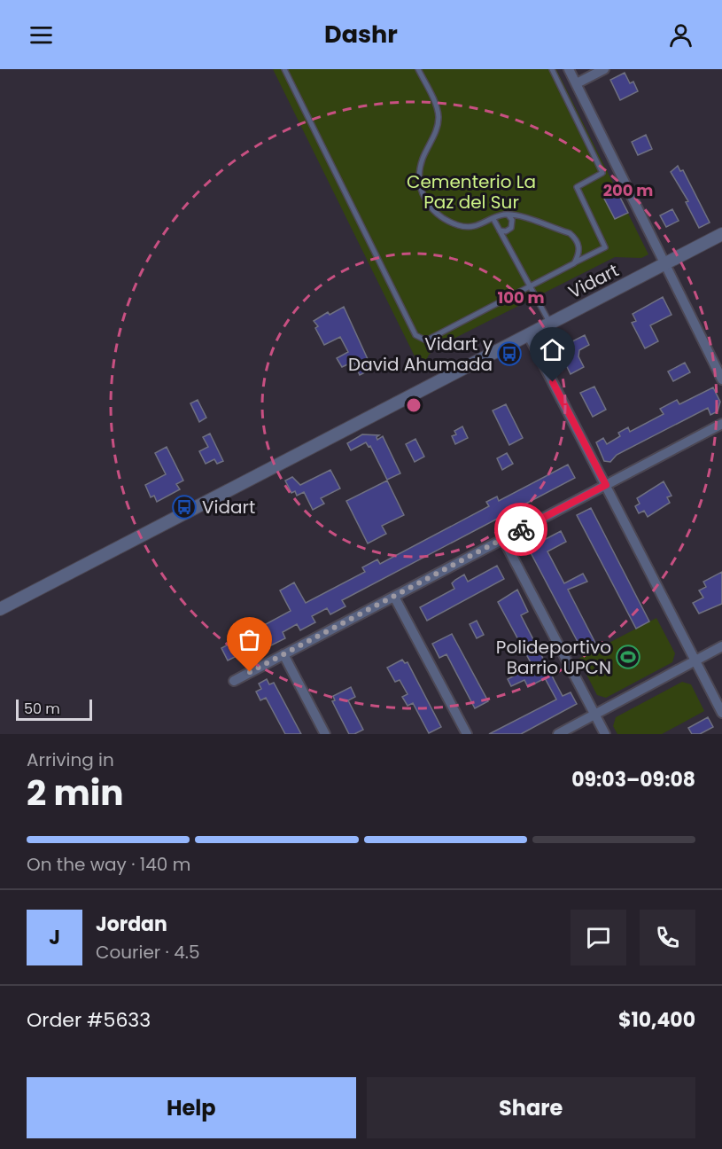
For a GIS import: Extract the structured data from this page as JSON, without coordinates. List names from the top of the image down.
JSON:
{
  "streets": {
    "street": ["Vidart"]
  },
  "parks": ["Cementerio La Paz del Sur"],
  "places": {
    "bus stop": ["Vidart y David Ahumada", "Vidart"],
    "sports": ["Polideportivo Barrio UPCN"]
  },
  "scale_bar": "50 m",
  "page": {
    "header": "Dashr",
    "scale": "50 m",
    "heading": ["2 min", "Arriving in", "09:03–09:08"],
    "panel": [
      "Jordan",
      "Courier · 4.5",
      "Order #5633",
      "$10,400"
    ],
    "bar": "On the way · 140 m",
    "round": "J",
    "buttons": ["Help", "Share"]
  },
  "rings": ["200 m", "100 m"]
}
